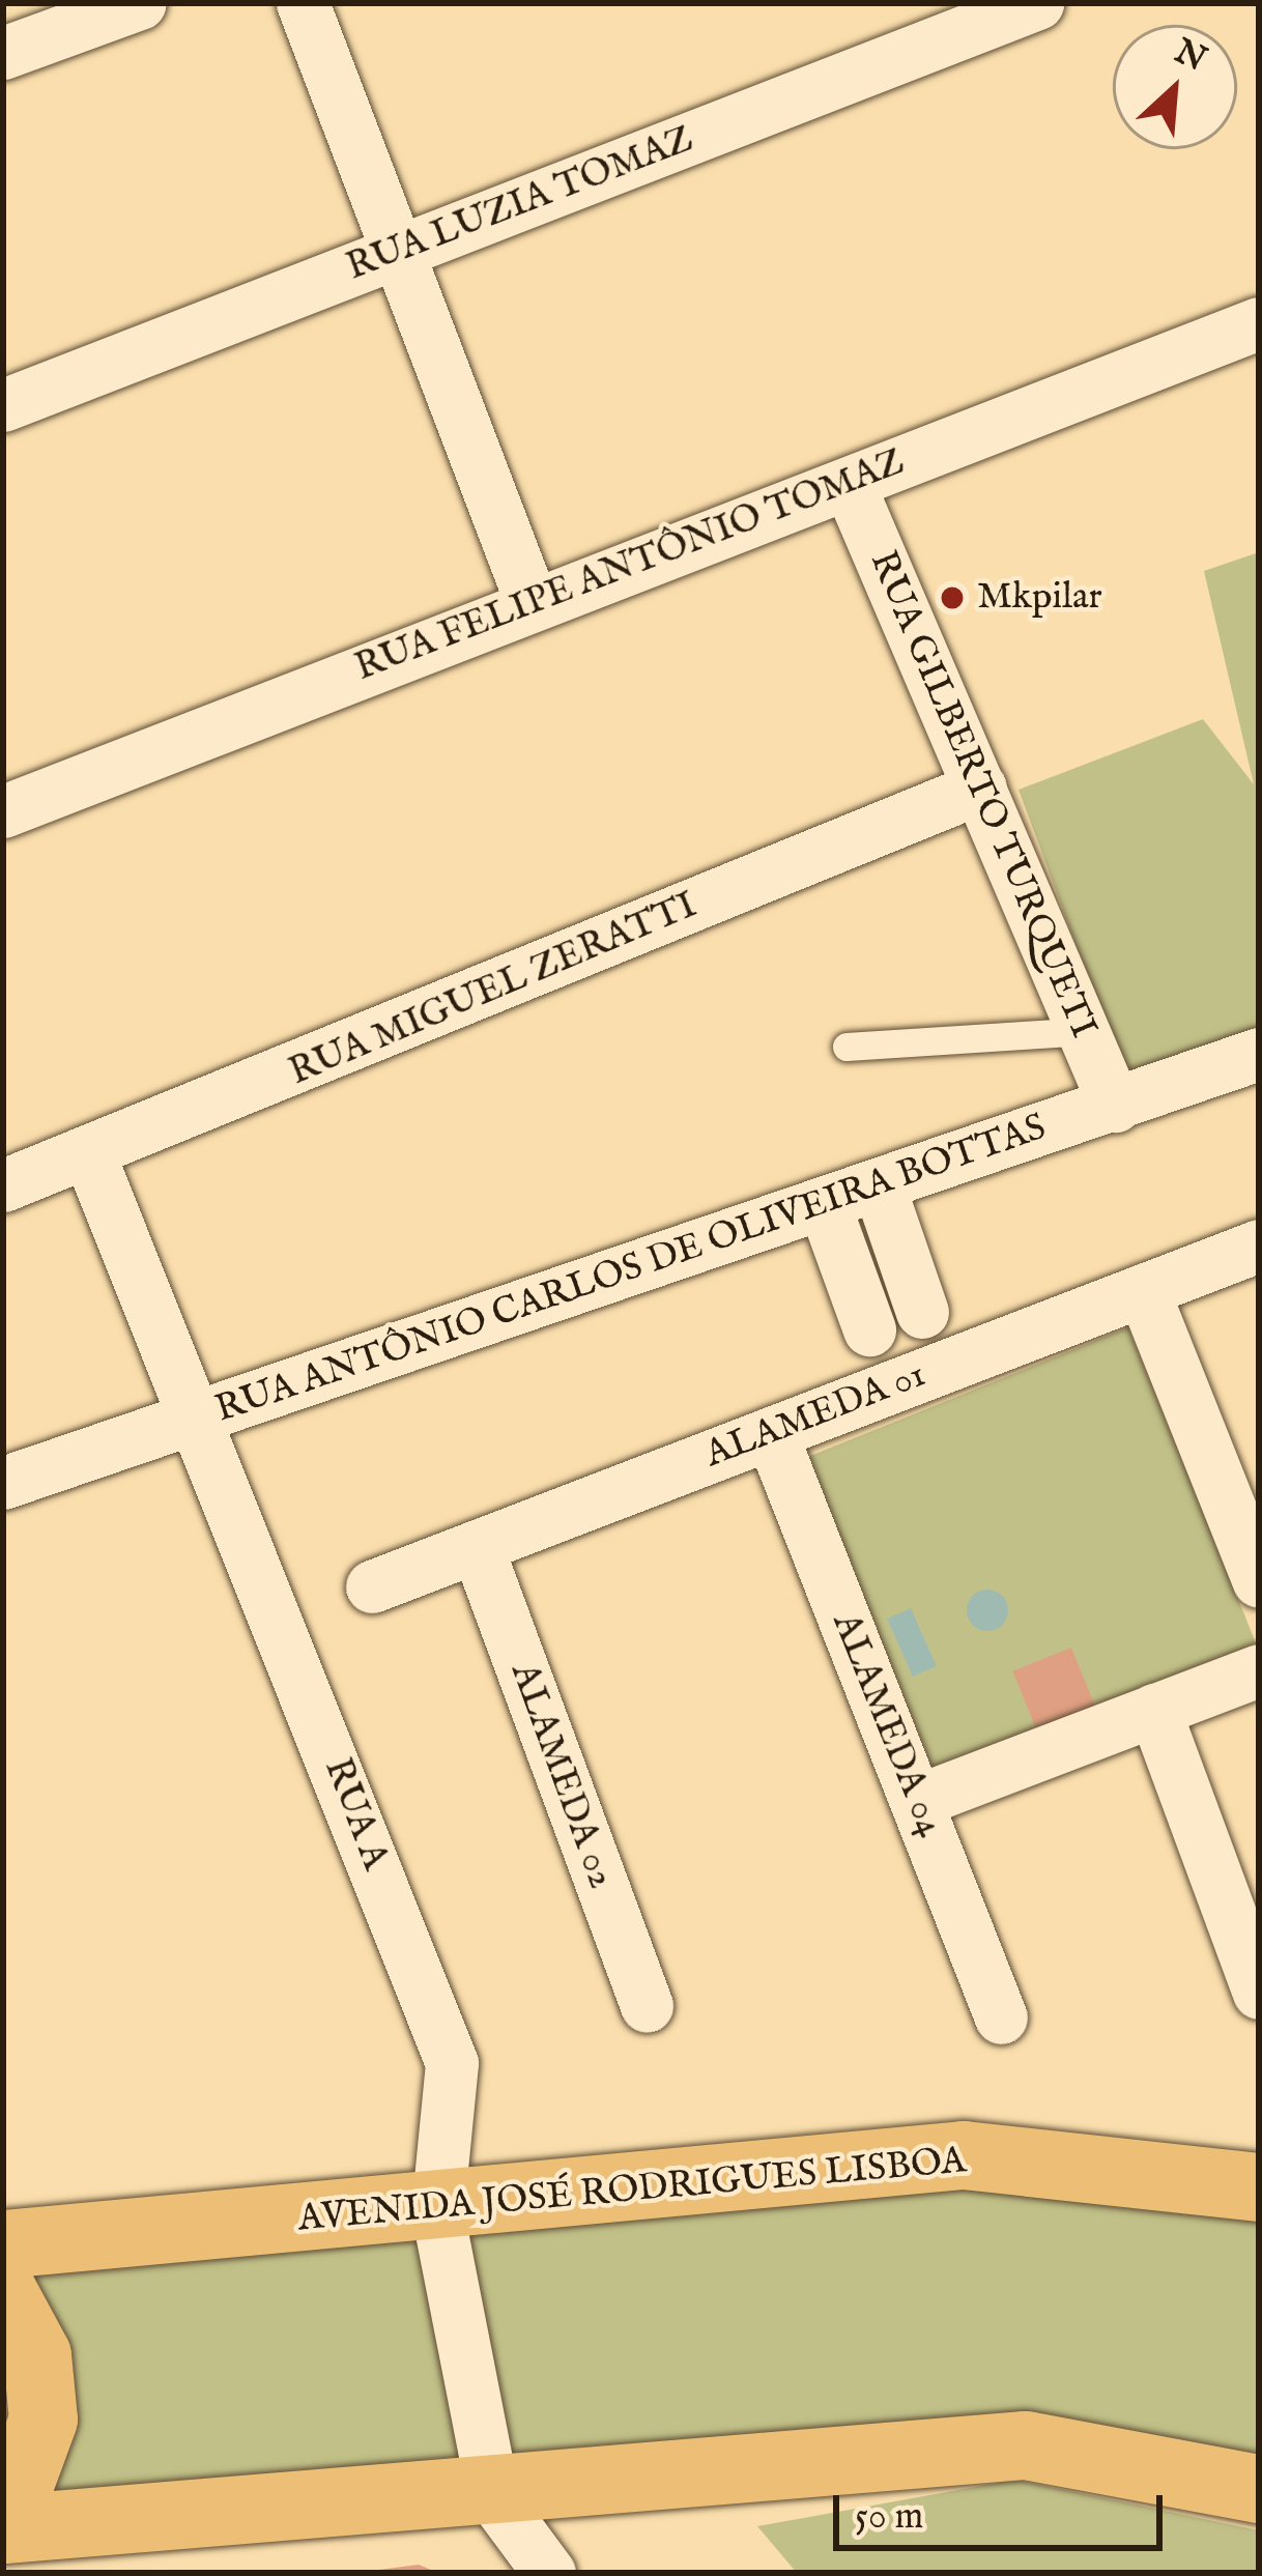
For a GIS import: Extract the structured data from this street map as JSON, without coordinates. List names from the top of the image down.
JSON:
{
  "streets": {
    "main road": ["AVENIDA JOSÉ RODRIGUES LISBOA"],
    "street": [
      "RUA LUZIA TOMAZ",
      "RUA FELIPE ANTÔNIO TOMAZ",
      "RUA GILBERTO TURQUETI",
      "RUA MIGUEL ZERATTI",
      "RUA ANTÔNIO CARLOS DE OLIVEIRA BOTTAS",
      "ALAMEDA 01",
      "ALAMEDA 04",
      "ALAMEDA 02",
      "RUA A"
    ]
  },
  "crossings": [
    ["RUA FELIPE ANTÔNIO TOMAZ", "RUA GILBERTO TURQUETI"],
    ["RUA GILBERTO TURQUETI", "RUA MIGUEL ZERATTI"],
    ["RUA GILBERTO TURQUETI", "RUA ANTÔNIO CARLOS DE OLIVEIRA BOTTAS"],
    ["RUA MIGUEL ZERATTI", "RUA A"],
    ["RUA ANTÔNIO CARLOS DE OLIVEIRA BOTTAS", "RUA A"],
    ["ALAMEDA 01", "ALAMEDA 04"],
    ["ALAMEDA 01", "ALAMEDA 02"],
    ["RUA A", "AVENIDA JOSÉ RODRIGUES LISBOA"]
  ],
  "places": ["Mkpilar"],
  "scale_bar": "50 m",
  "north": "top right"
}
